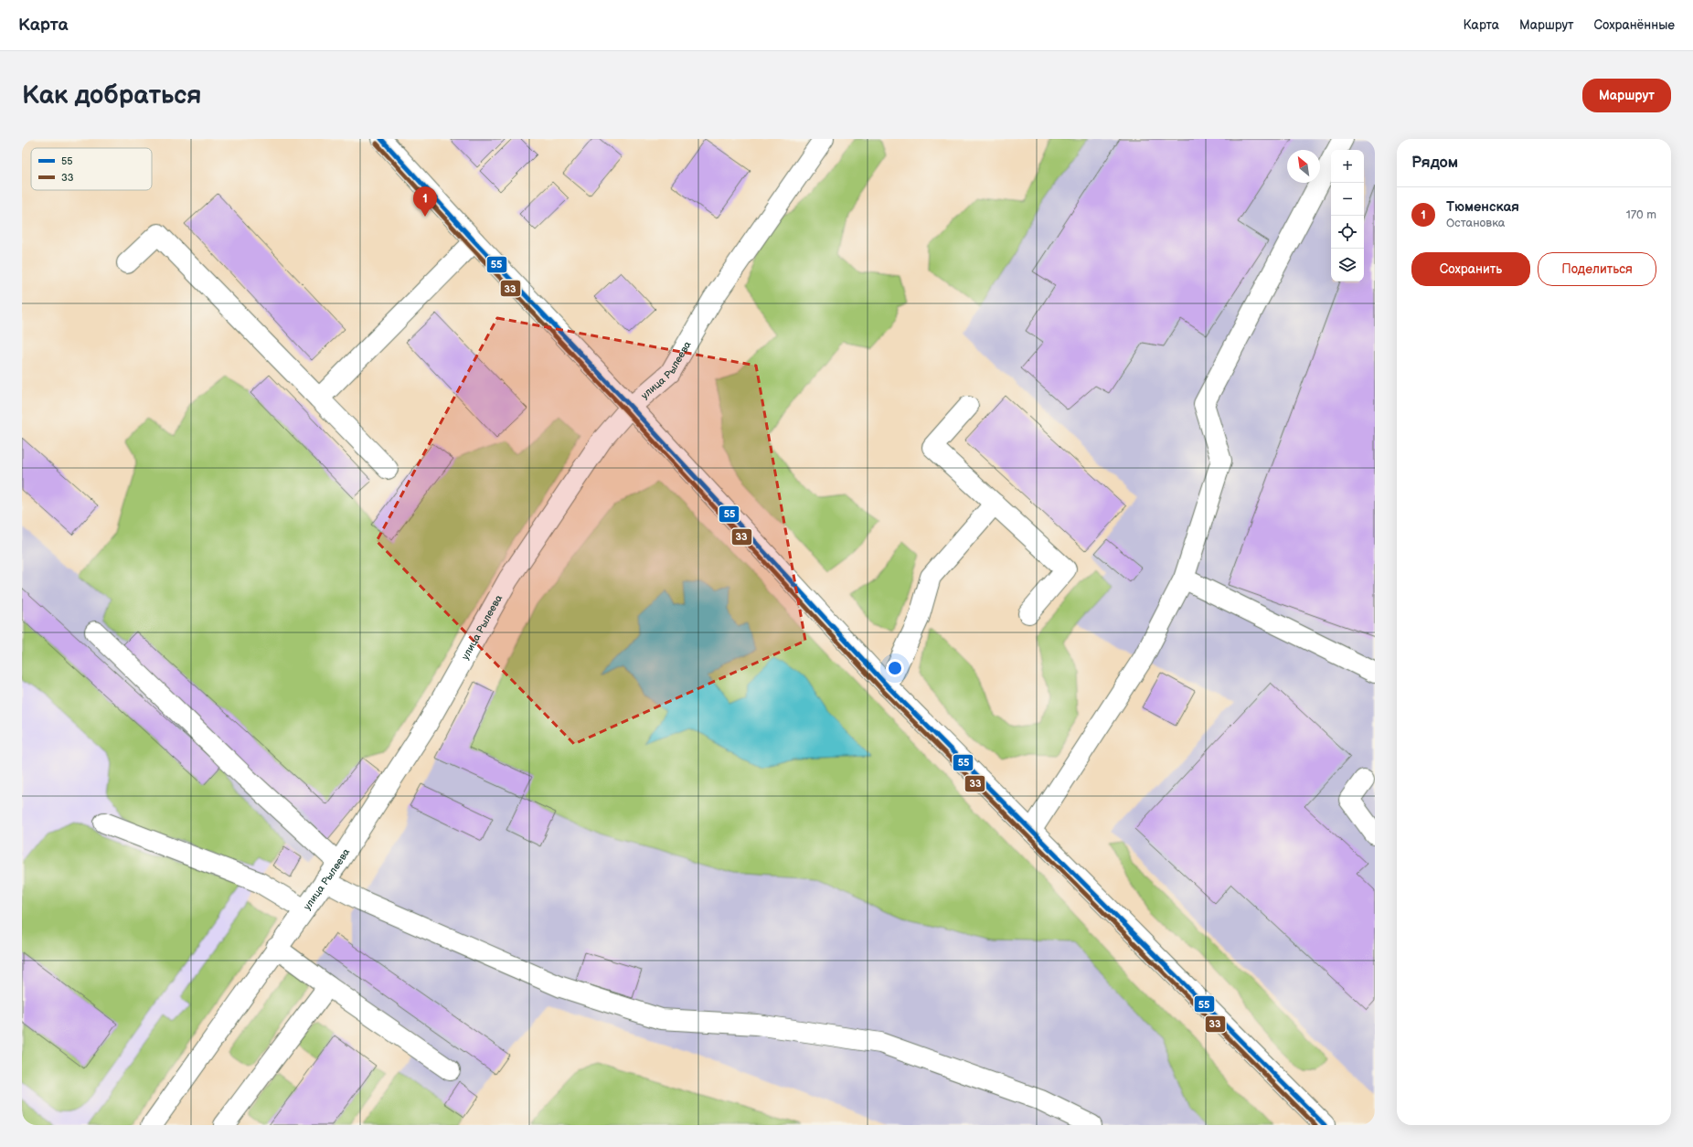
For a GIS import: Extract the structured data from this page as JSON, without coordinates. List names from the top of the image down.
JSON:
{
  "streets": {
    "street": ["улица Рылеева"]
  },
  "lines": ["transit line 55", "transit line 33"],
  "legend": ["55", "33"],
  "north": "top left",
  "page": {
    "header": "Карта",
    "nav": ["Карта", "Маршрут", "Сохранённые"],
    "buttons": [
      "Маршрут",
      ["Сохранить", "Поделиться"]
    ],
    "title": "Как добраться",
    "heading": "Рядом",
    "map_buttons": ["+", "−"],
    "pins": "1",
    "list": [
      {
        "mark": "1",
        "name": "Тюменская",
        "note": "Остановка",
        "value": "170 m"
      }
    ]
  }
}
